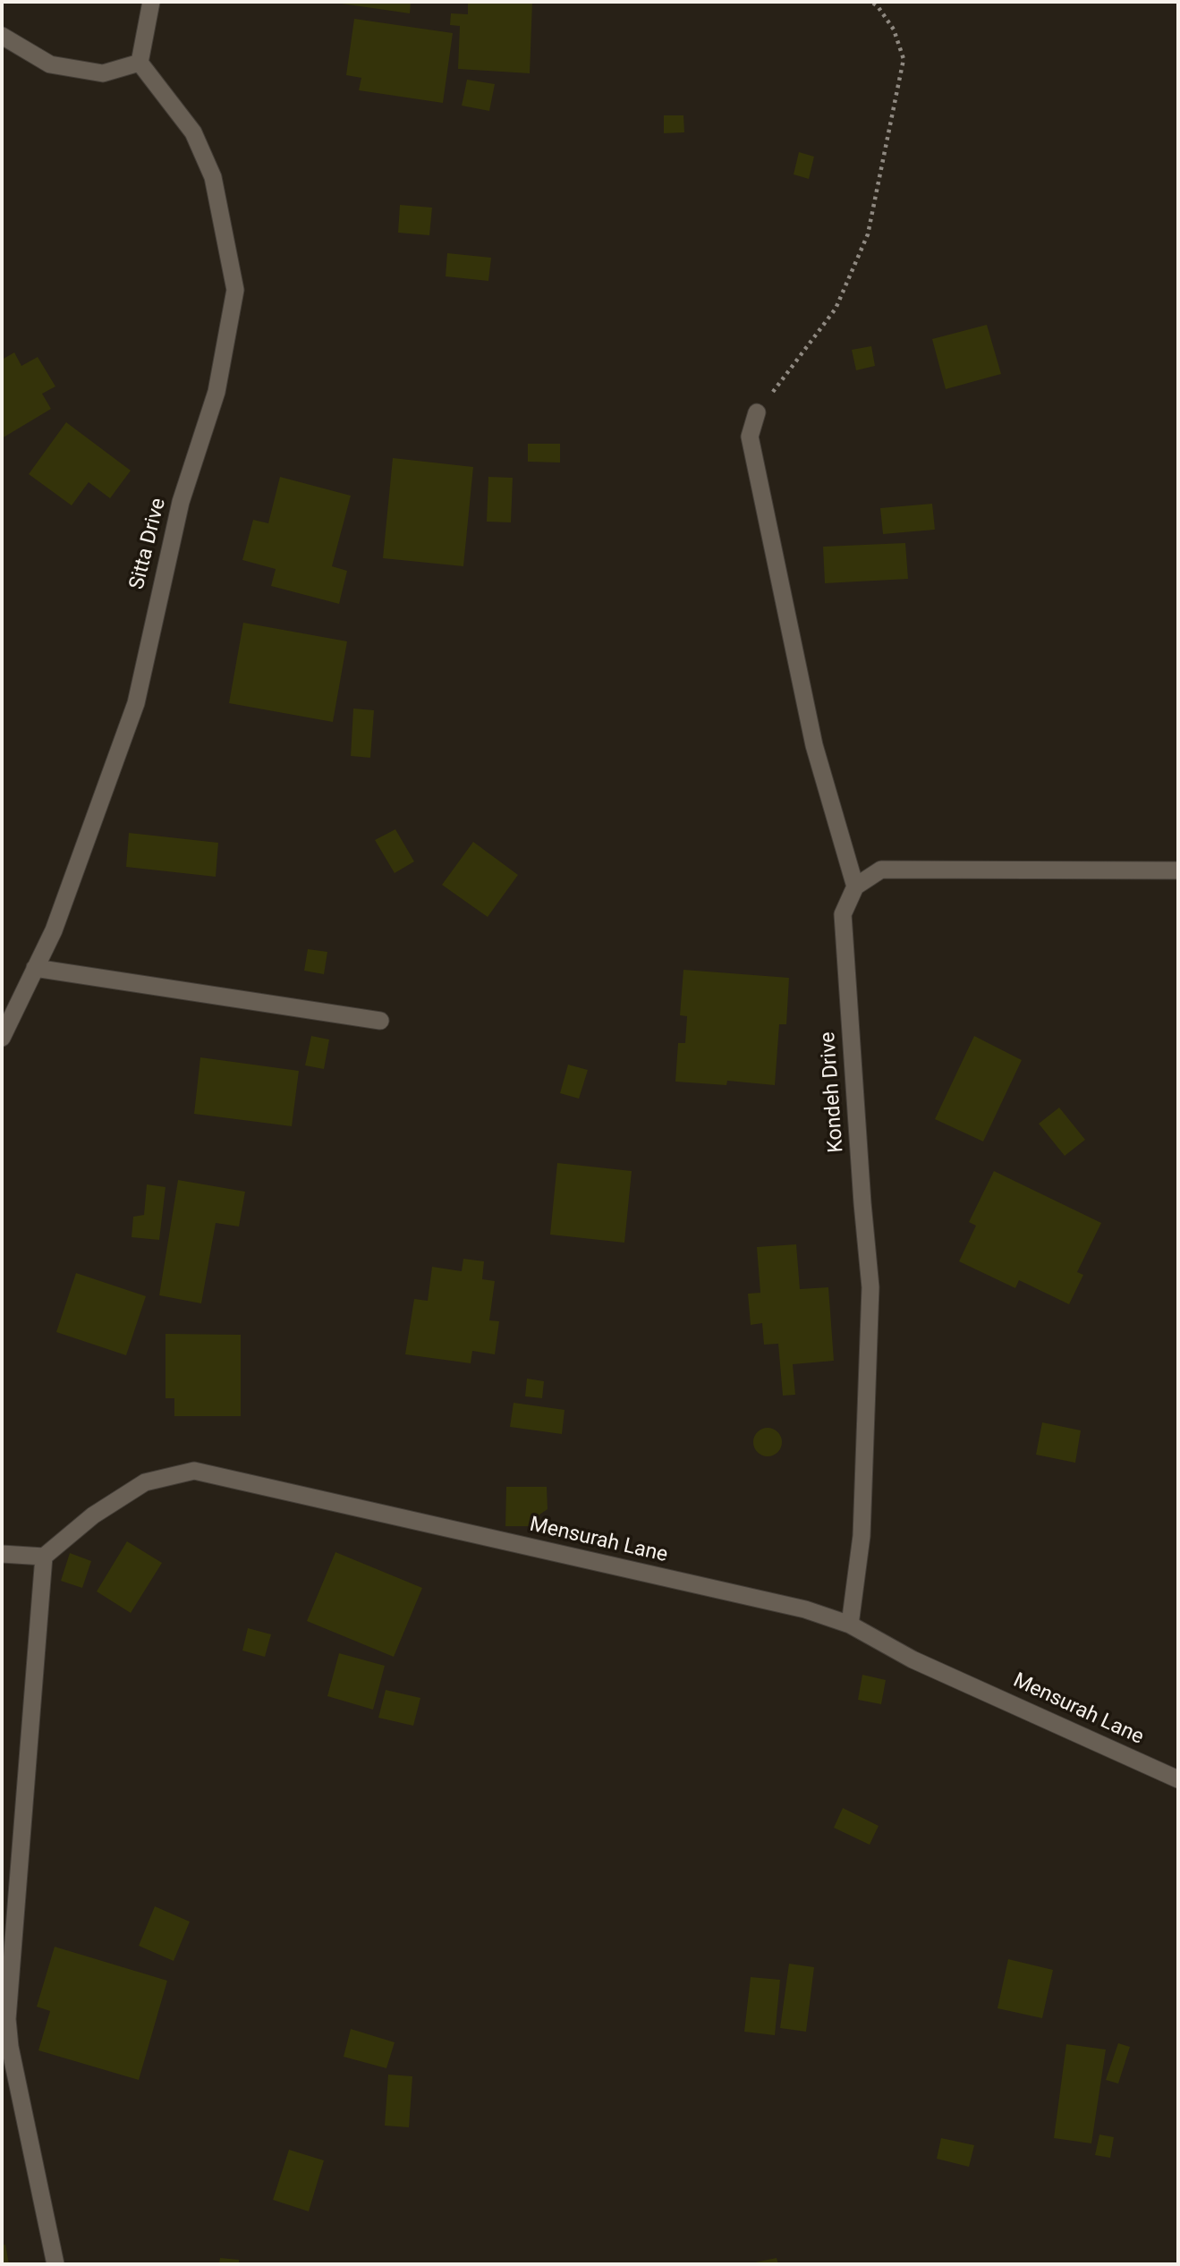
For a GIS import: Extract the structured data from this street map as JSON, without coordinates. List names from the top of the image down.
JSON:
{
  "streets": {
    "street": ["Sitta Drive", "Kondeh Drive", "Mensurah Lane"]
  },
  "crossings": [
    ["Kondeh Drive", "Mensurah Lane"]
  ]
}
